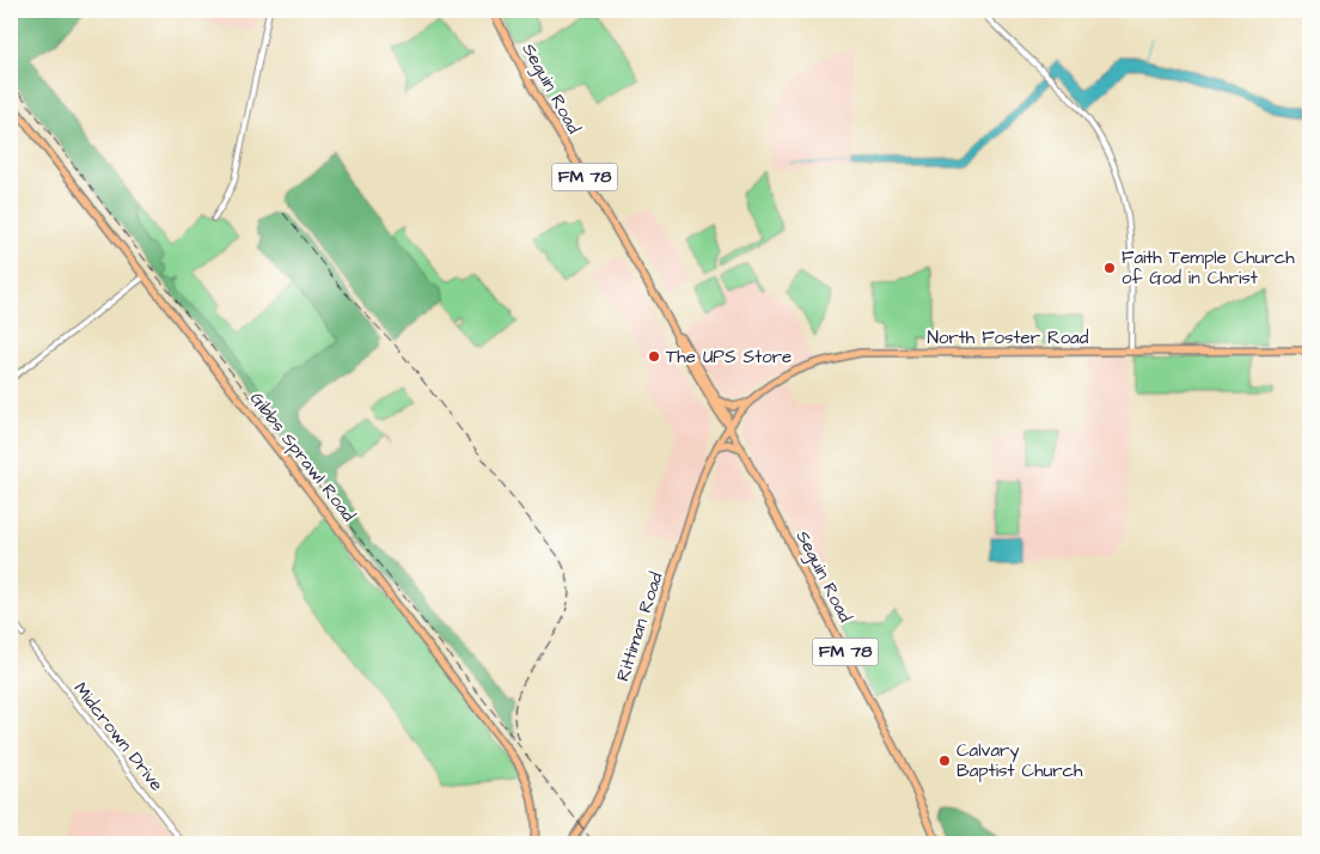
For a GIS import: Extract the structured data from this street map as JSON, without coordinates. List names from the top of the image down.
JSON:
{
  "streets": {
    "main road": [
      "Seguin Road",
      "FM 78",
      "North Foster Road",
      "Gibbs Sprawl Road",
      "Rittiman Road"
    ],
    "street": ["Midcrown Drive"]
  },
  "crossings": [
    ["Seguin Road", "North Foster Road"],
    ["Seguin Road", "Rittiman Road"],
    ["North Foster Road", "Rittiman Road"]
  ],
  "places": ["Faith Temple Church of God in Christ", "The UPS Store", "Calvary Baptist Church"]
}
